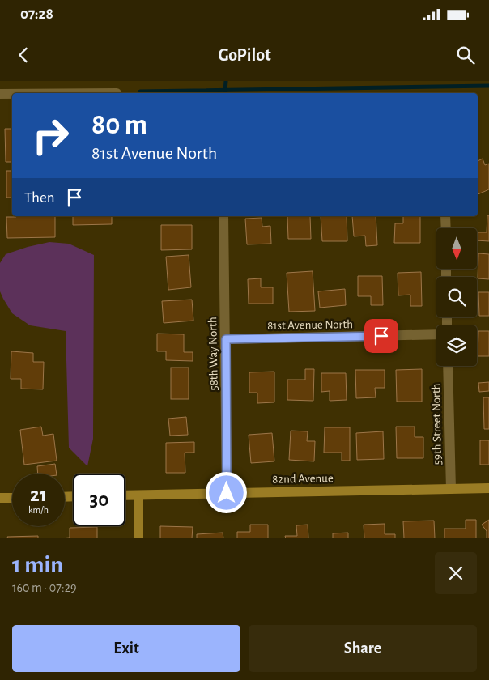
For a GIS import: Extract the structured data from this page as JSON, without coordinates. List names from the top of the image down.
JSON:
{
  "streets": {
    "street": [
      "81st Avenue North",
      "58th Way North",
      "59th Street North",
      "82nd Avenue"
    ]
  },
  "crossings": [
    ["81st Avenue North", "58th Way North"],
    ["58th Way North", "82nd Avenue"],
    ["59th Street North", "82nd Avenue"]
  ],
  "north": "bottom",
  "page": {
    "status": "07:28",
    "header": "GoPilot",
    "turn": ["80 m", "81st Avenue North"],
    "then": "Then",
    "speed": "21 km/h",
    "limit": "30",
    "heading": ["1 min", "160 m · 07:29"],
    "buttons": ["Exit", "Share"]
  }
}
